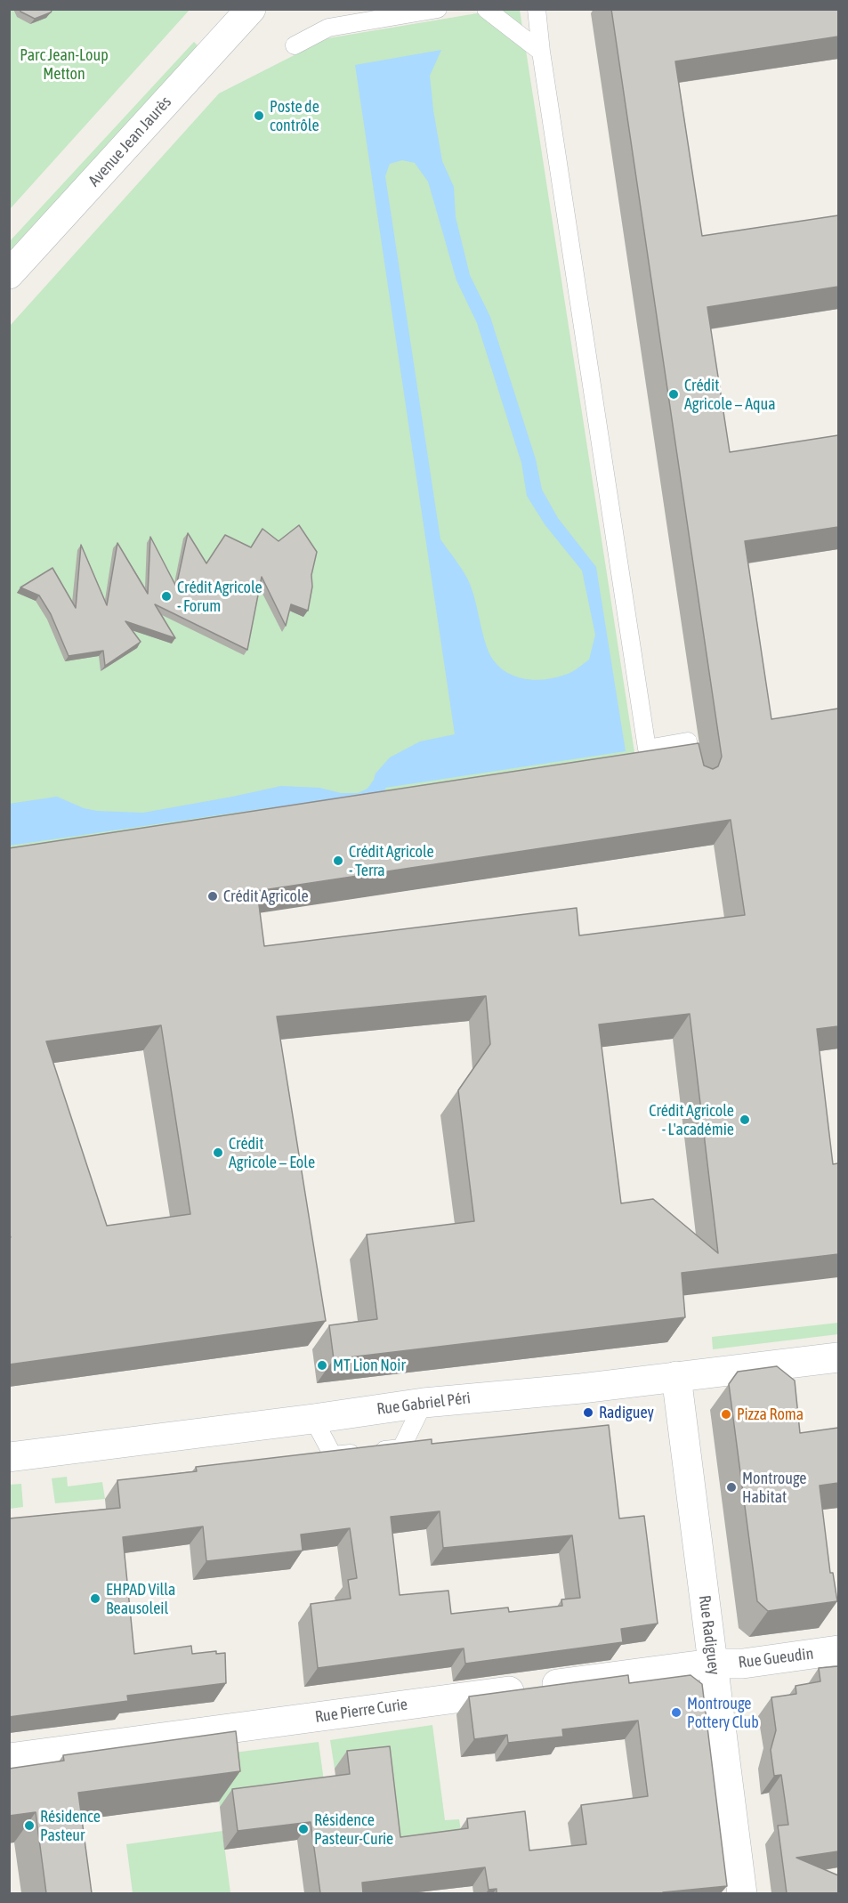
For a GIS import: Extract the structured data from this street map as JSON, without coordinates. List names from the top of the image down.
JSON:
{
  "streets": {
    "street": [
      "Avenue Jean Jaurès",
      "Rue Gabriel Péri",
      "Rue Radiguey",
      "Rue Gueudin",
      "Rue Pierre Curie"
    ]
  },
  "crossings": [
    ["Rue Gabriel Péri", "Rue Radiguey"],
    ["Rue Radiguey", "Rue Gueudin"],
    ["Rue Radiguey", "Rue Pierre Curie"],
    ["Rue Gueudin", "Rue Pierre Curie"]
  ],
  "parks": ["Parc Jean-Loup Metton"],
  "places": [
    "Poste de contrôle",
    "Crédit Agricole − Aqua",
    "Crédit Agricole - Forum",
    "Crédit Agricole - Terra",
    "Crédit Agricole",
    "Crédit Agricole - L'académie",
    "Crédit Agricole − Eole",
    "MT Lion Noir",
    "Radiguey",
    "Pizza Roma",
    "Montrouge Habitat",
    "EHPAD Villa Beausoleil",
    "Montrouge Pottery Club",
    "Résidence Pasteur",
    "Résidence Pasteur-Curie"
  ]
}
